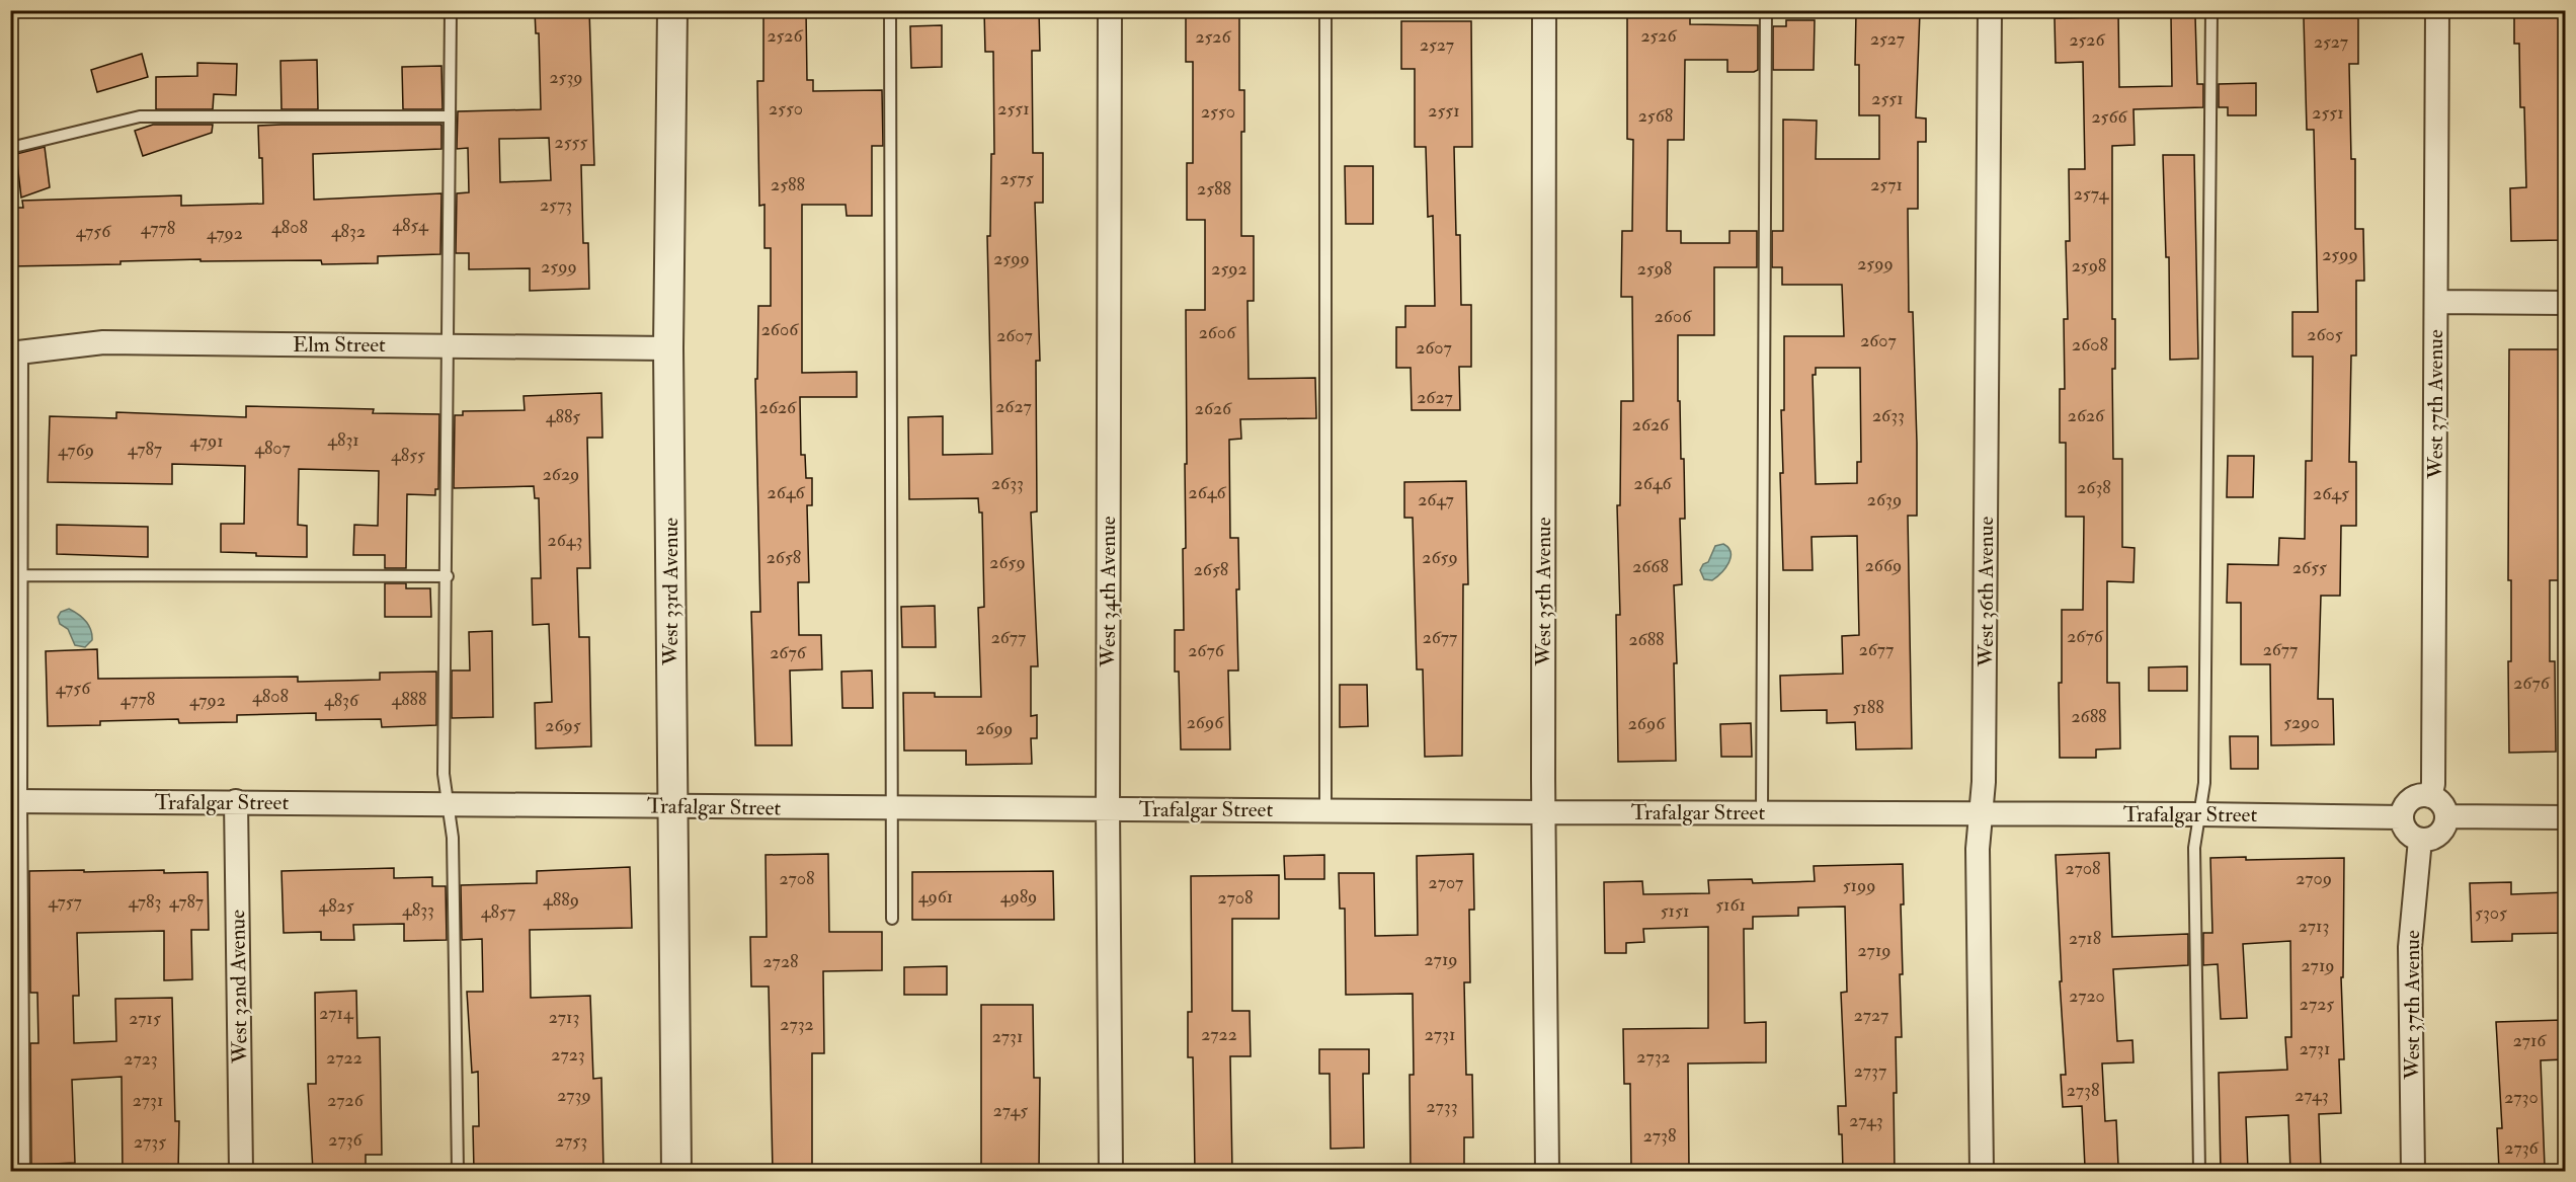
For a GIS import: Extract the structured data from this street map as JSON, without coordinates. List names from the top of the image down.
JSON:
{
  "streets": {
    "street": [
      "Elm Street",
      "West 37th Avenue",
      "West 33rd Avenue",
      "West 34th Avenue",
      "West 35th Avenue",
      "West 36th Avenue",
      "Trafalgar Street",
      "West 32nd Avenue"
    ]
  },
  "crossings": [
    ["Elm Street", "West 33rd Avenue"],
    ["West 37th Avenue", "Trafalgar Street"],
    ["West 33rd Avenue", "Trafalgar Street"],
    ["West 34th Avenue", "Trafalgar Street"],
    ["West 35th Avenue", "Trafalgar Street"],
    ["West 36th Avenue", "Trafalgar Street"],
    ["Trafalgar Street", "West 32nd Avenue"]
  ],
  "house_numbers": [
    "2526",
    "2526",
    "2526",
    "2527",
    "2526",
    "2527",
    "2527",
    "2539",
    "2551",
    "2550",
    "2551",
    "2551",
    "2550",
    "2551",
    "2568",
    "2566",
    "2555",
    "2575",
    "2588",
    "2571",
    "2588",
    "2574",
    "2573",
    "4854",
    "4808",
    "4778",
    "4756",
    "4832",
    "4792",
    "2599",
    "2599",
    "2599",
    "2598",
    "2599",
    "2592",
    "2598",
    "2606",
    "2606",
    "2606",
    "2605",
    "2607",
    "2607",
    "2608",
    "2607",
    "2627",
    "2627",
    "2626",
    "2626",
    "2633",
    "2626",
    "4885",
    "2626",
    "4831",
    "4791",
    "4807",
    "4787",
    "4769",
    "4855",
    "2629",
    "2633",
    "2646",
    "2638",
    "2646",
    "2646",
    "2645",
    "2647",
    "2639",
    "2643",
    "2658",
    "2659",
    "2659",
    "2669",
    "2668",
    "2655",
    "2658",
    "2676",
    "2677",
    "2677",
    "2688",
    "2677",
    "2677",
    "2676",
    "2676",
    "2676",
    "4756",
    "4808",
    "4778",
    "4888",
    "4792",
    "4836",
    "5188",
    "2688",
    "2696",
    "5290",
    "2696",
    "2695",
    "2699",
    "2708",
    "2708",
    "2709",
    "2707",
    "5199",
    "4961",
    "4989",
    "2708",
    "4889",
    "4757",
    "4783",
    "4787",
    "5161",
    "4825",
    "4833",
    "5151",
    "4857",
    "5305",
    "2713",
    "2718",
    "2719",
    "2719",
    "2728",
    "2719",
    "2720",
    "2725",
    "2714",
    "2727",
    "2713",
    "2715",
    "2732",
    "2722",
    "2731",
    "2731",
    "2716",
    "2731",
    "2723",
    "2732",
    "2722",
    "2723",
    "2737",
    "2738",
    "2739",
    "2743",
    "2730",
    "2731",
    "2726",
    "2733",
    "2745",
    "2743",
    "2738",
    "2736",
    "2753",
    "2735",
    "2736"
  ]
}
